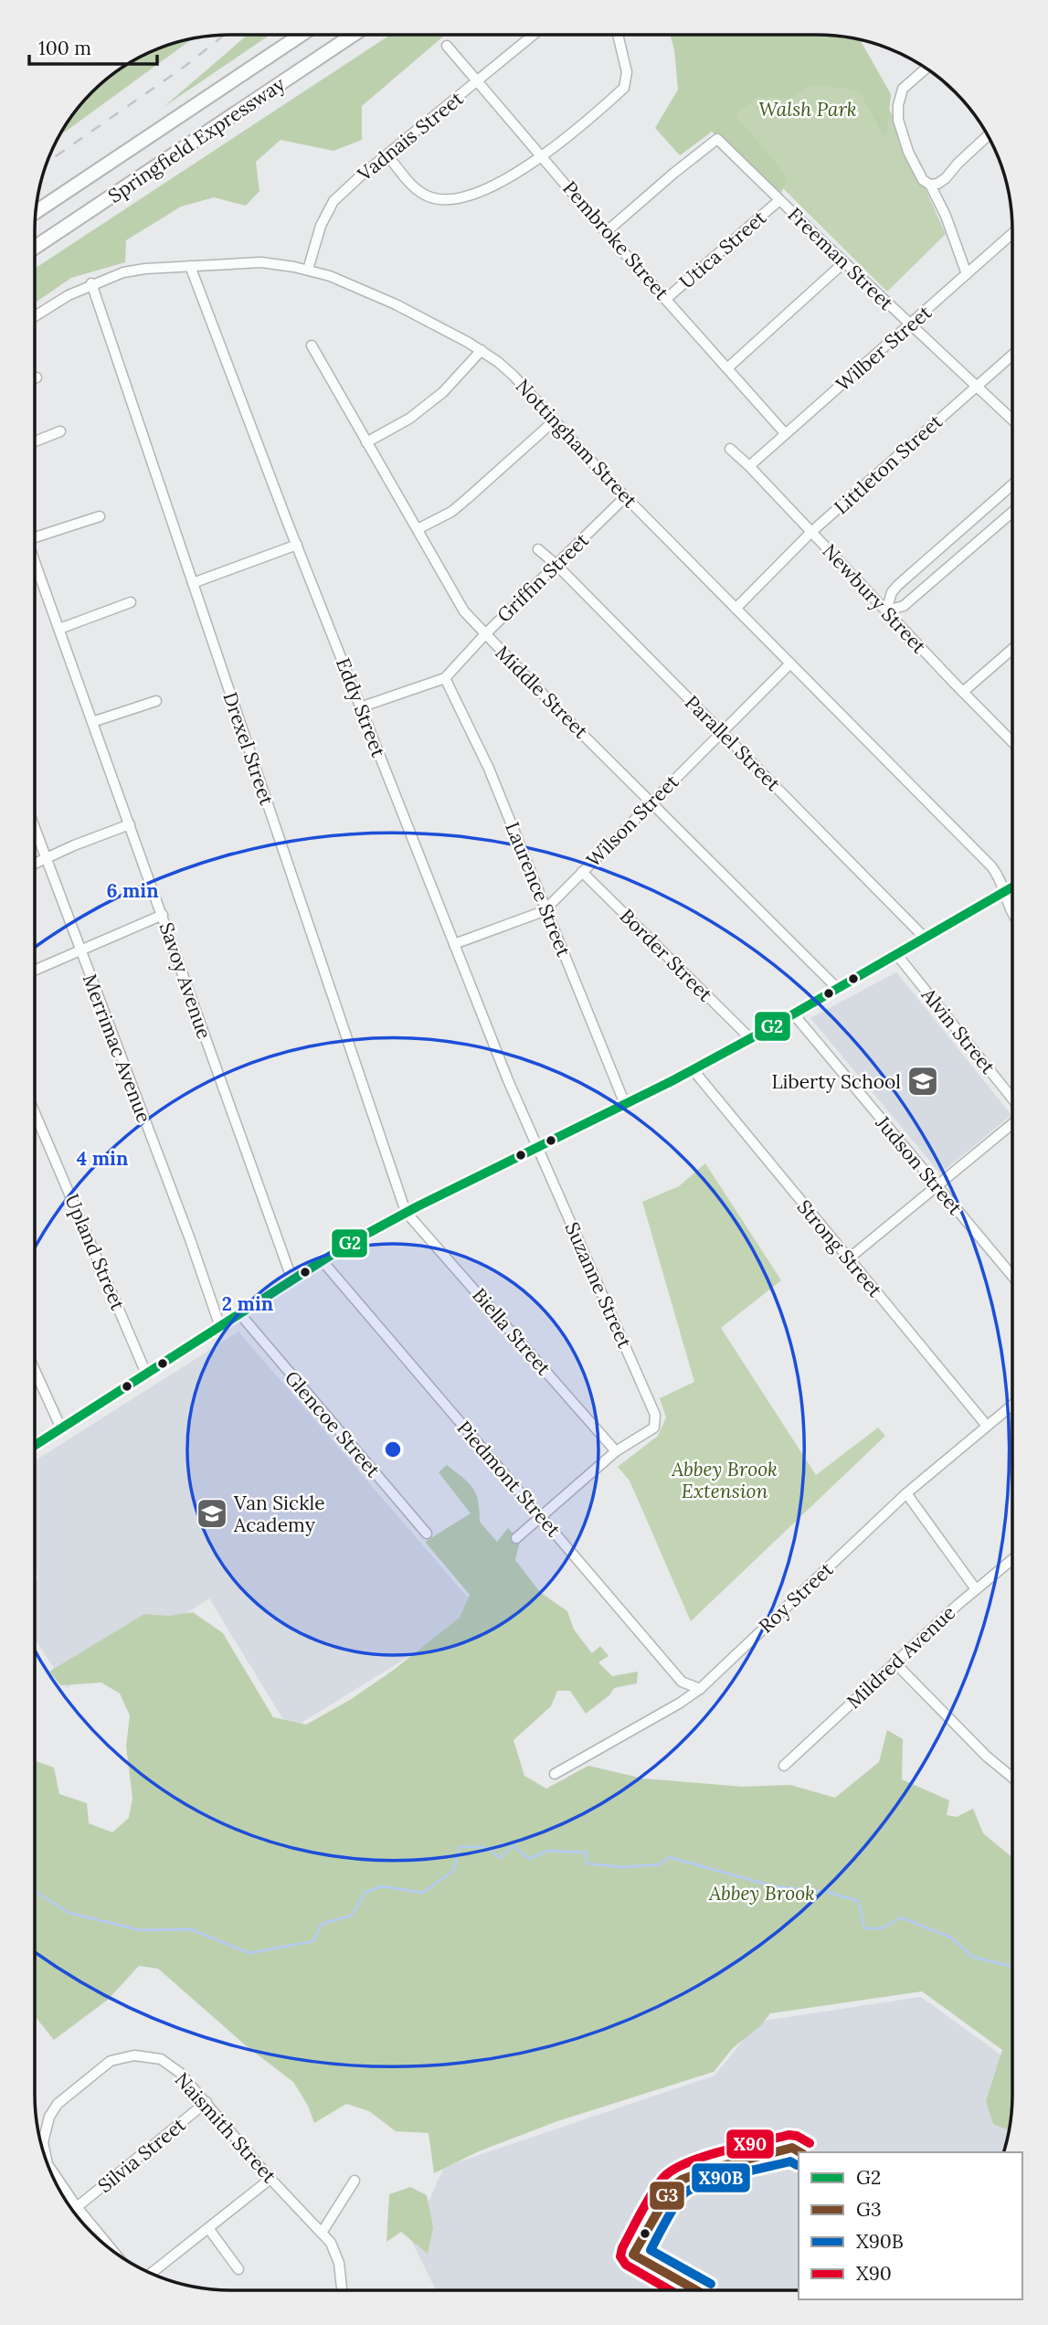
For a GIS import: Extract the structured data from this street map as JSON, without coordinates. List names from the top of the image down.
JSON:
{
  "streets": {
    "highway": ["Springfield Expressway"],
    "street": [
      "Vadnais Street",
      "Pembroke Street",
      "Utica Street",
      "Freeman Street",
      "Wilber Street",
      "Nottingham Street",
      "Littleton Street",
      "Griffin Street",
      "Newbury Street",
      "Middle Street",
      "Eddy Street",
      "Parallel Street",
      "Drexel Street",
      "Wilson Street",
      "Laurence Street",
      "Border Street",
      "Savoy Avenue",
      "Alvin Street",
      "Merrimac Avenue",
      "Judson Street",
      "Strong Street",
      "Upland Street",
      "Suzanne Street",
      "Biella Street",
      "Glencoe Street",
      "Piedmont Street",
      "Roy Street",
      "Mildred Avenue",
      "Naismith Street",
      "Silvia Street"
    ]
  },
  "crossings": [
    ["Vadnais Street", "Pembroke Street"],
    ["Vadnais Street", "Nottingham Street"],
    ["Pembroke Street", "Utica Street"],
    ["Pembroke Street", "Freeman Street"],
    ["Pembroke Street", "Wilber Street"],
    ["Utica Street", "Freeman Street"],
    ["Freeman Street", "Wilber Street"],
    ["Freeman Street", "Littleton Street"],
    ["Wilber Street", "Newbury Street"],
    ["Nottingham Street", "Littleton Street"],
    ["Nottingham Street", "Griffin Street"],
    ["Nottingham Street", "Eddy Street"],
    ["Nottingham Street", "Drexel Street"],
    ["Nottingham Street", "Wilson Street"],
    ["Littleton Street", "Newbury Street"],
    ["Griffin Street", "Middle Street"],
    ["Griffin Street", "Eddy Street"],
    ["Griffin Street", "Parallel Street"],
    ["Griffin Street", "Laurence Street"],
    ["Middle Street", "Wilson Street"],
    ["Eddy Street", "Wilson Street"],
    ["Eddy Street", "Suzanne Street"],
    ["Parallel Street", "Wilson Street"],
    ["Drexel Street", "Biella Street"],
    ["Wilson Street", "Laurence Street"],
    ["Wilson Street", "Border Street"],
    ["Strong Street", "Roy Street"],
    ["Suzanne Street", "Biella Street"],
    ["Piedmont Street", "Roy Street"],
    ["Naismith Street", "Silvia Street"]
  ],
  "parks": ["Walsh Park", "Abbey Brook Extension", "Abbey Brook"],
  "places": {
    "school or university": ["Liberty School", "Van Sickle Academy"]
  },
  "lines": [
    "transit line G2",
    "transit line X90",
    "transit line G3",
    "transit line X90B"
  ],
  "legend": [
    "G2",
    "G3",
    "X90B",
    "X90"
  ],
  "scale_bar": "100 m",
  "rings": ["6 min", "4 min", "2 min"]
}
